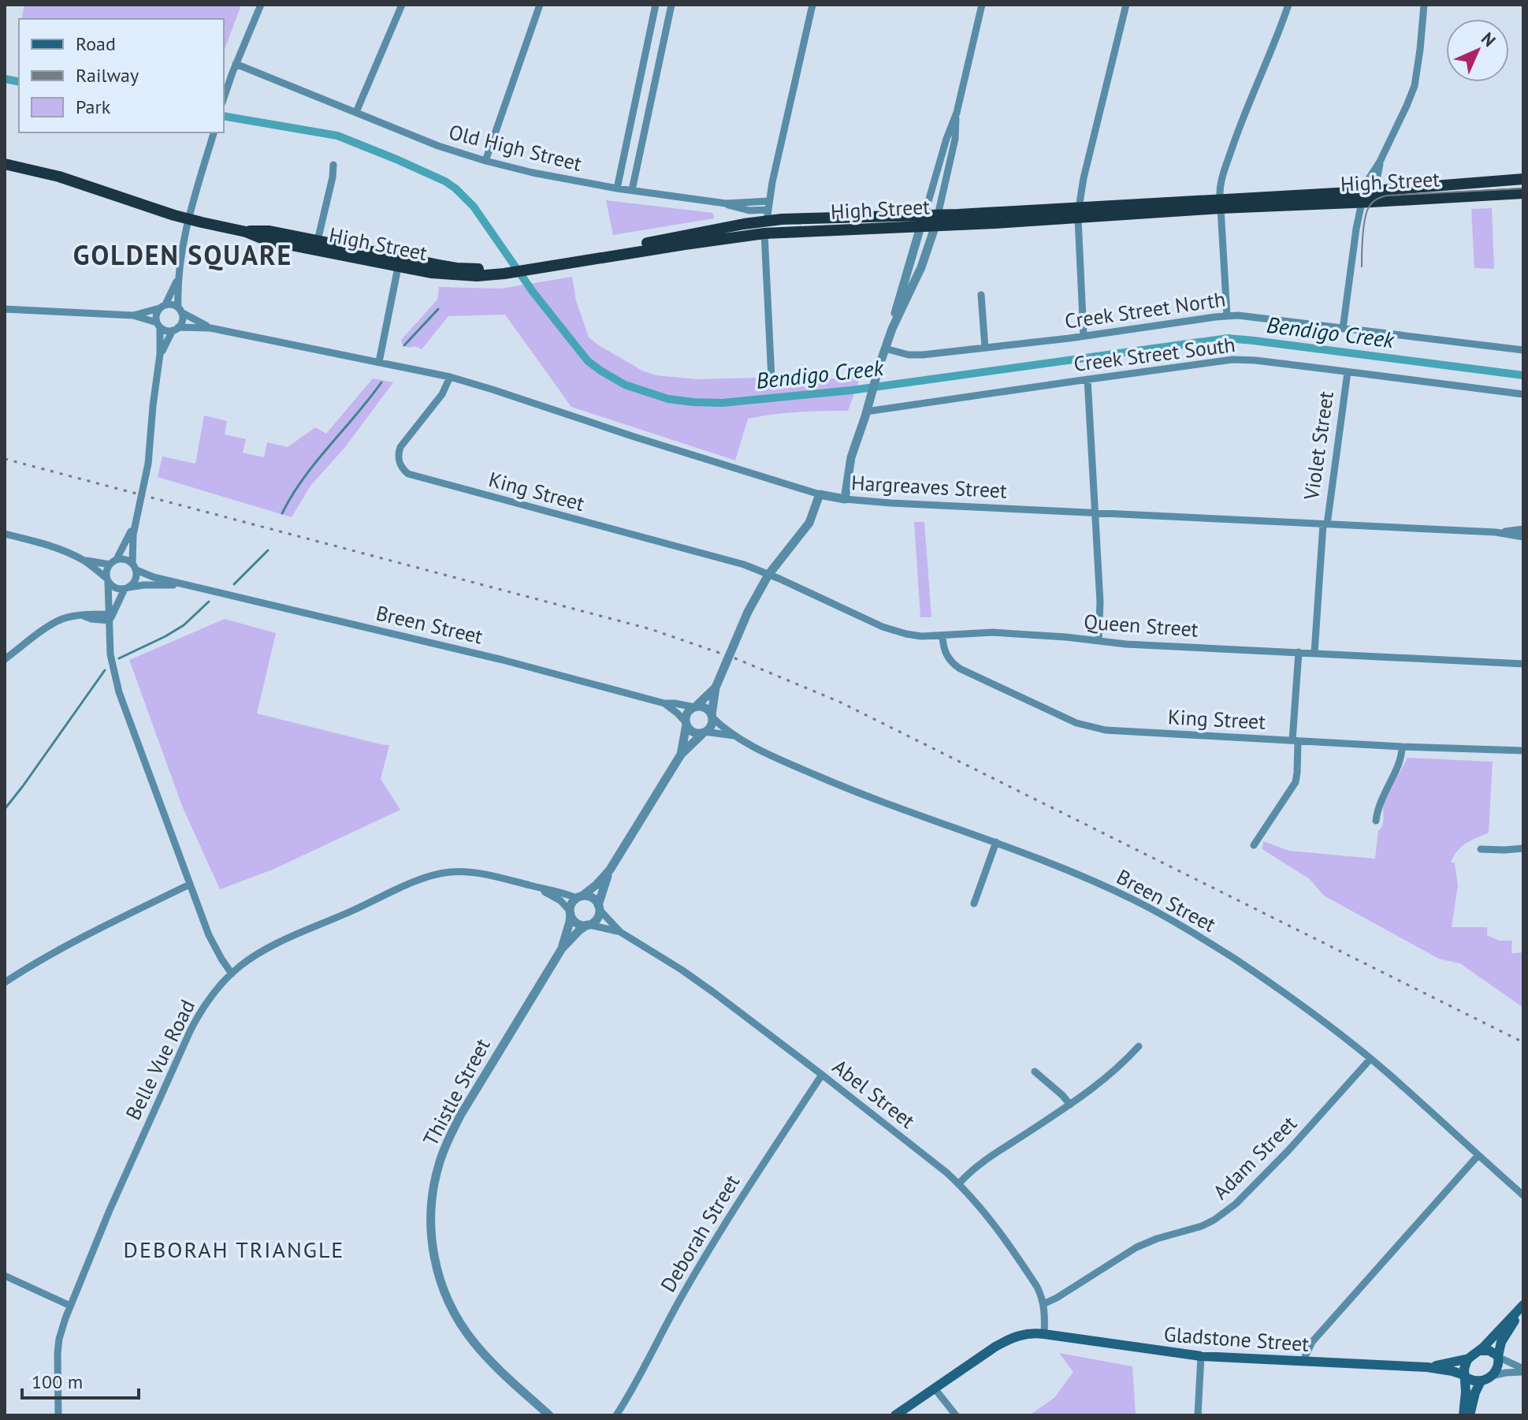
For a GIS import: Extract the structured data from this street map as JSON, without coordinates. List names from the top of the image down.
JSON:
{
  "streets": {
    "highway": ["High Street"],
    "main road": ["Gladstone Street"],
    "street": [
      "Old High Street",
      "Creek Street North",
      "Creek Street South",
      "Violet Street",
      "Hargreaves Street",
      "King Street",
      "Breen Street",
      "Queen Street",
      "Belle Vue Road",
      "Thistle Street",
      "Abel Street",
      "Adam Street",
      "Deborah Street"
    ]
  },
  "crossings": [
    ["Old High Street", "High Street"],
    ["Creek Street South", "Violet Street"],
    ["Violet Street", "Hargreaves Street"],
    ["Violet Street", "Queen Street"],
    ["Hargreaves Street", "King Street"],
    ["King Street", "Queen Street"],
    ["Breen Street", "Adam Street"],
    ["Thistle Street", "Abel Street"],
    ["Abel Street", "Adam Street"],
    ["Abel Street", "Deborah Street"],
    ["Abel Street", "Gladstone Street"]
  ],
  "districts": ["GOLDEN SQUARE", "DEBORAH TRIANGLE"],
  "water": ["Bendigo Creek"],
  "legend": ["Road", "Railway", "Park"],
  "scale_bar": "100 m",
  "north": "top right"
}
